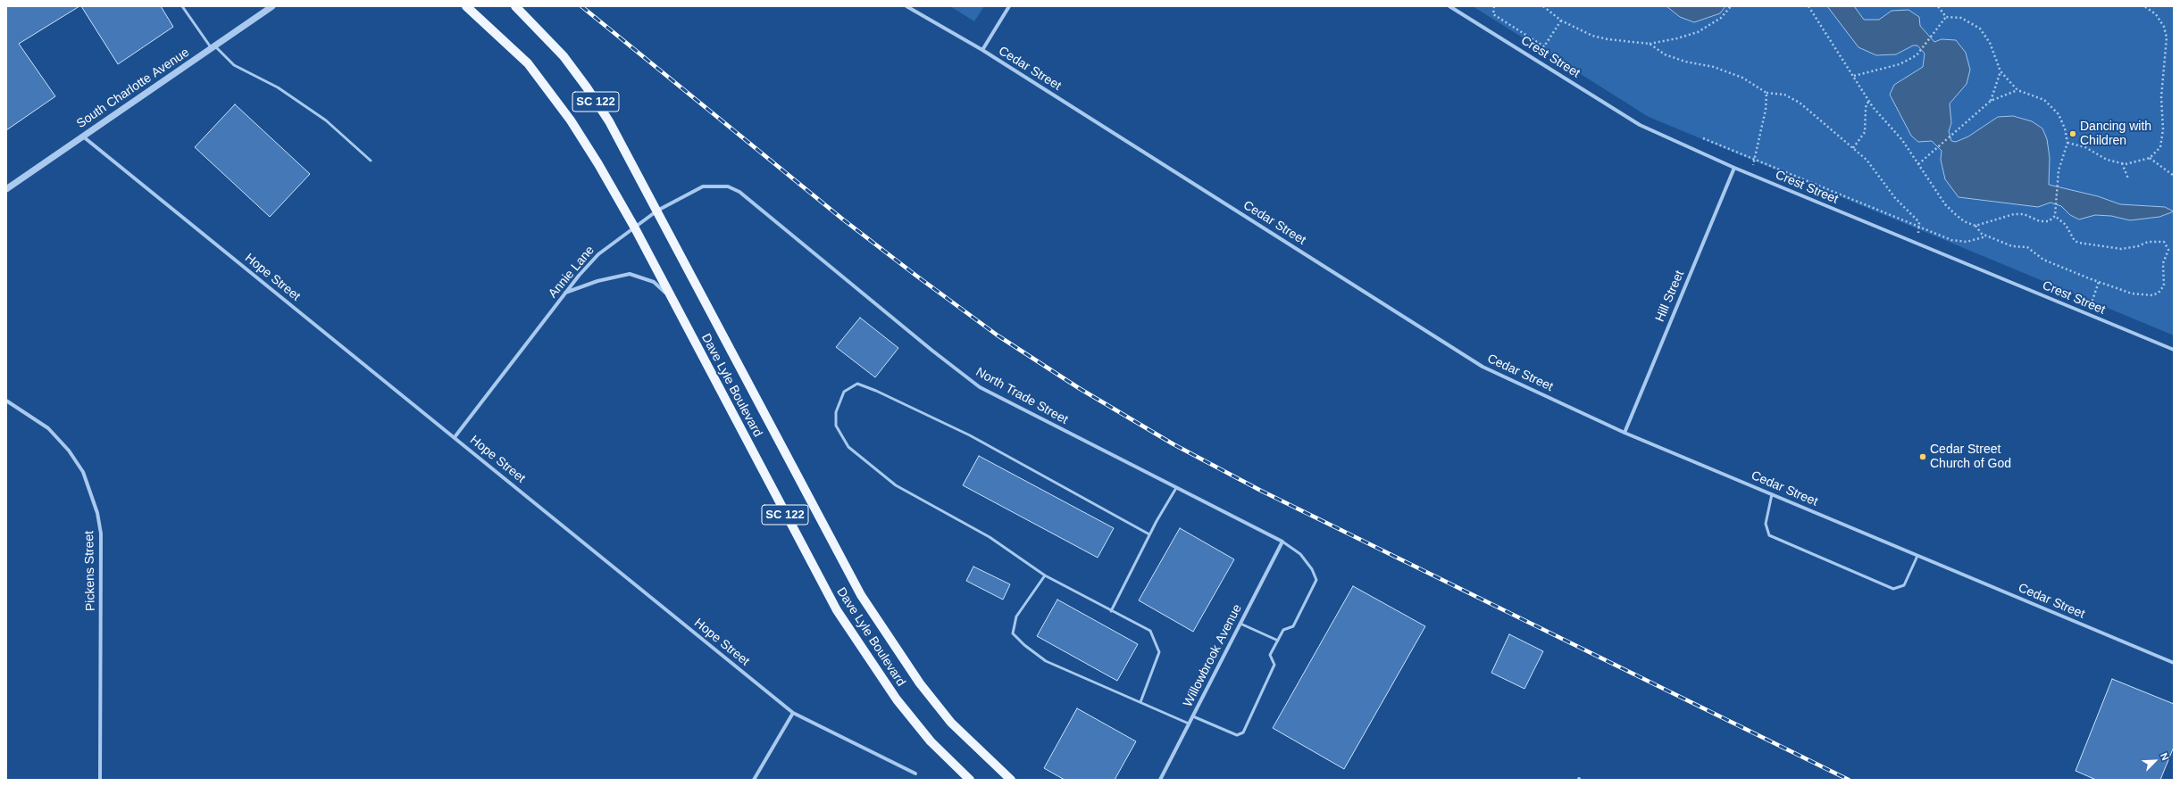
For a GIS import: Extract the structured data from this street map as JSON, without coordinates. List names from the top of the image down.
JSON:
{
  "streets": {
    "main road": ["SC 122", "Dave Lyle Boulevard"],
    "street": [
      "Crest Street",
      "Cedar Street",
      "South Charlotte Avenue",
      "Annie Lane",
      "Hope Street",
      "Hill Street",
      "North Trade Street",
      "Pickens Street",
      "Willowbrook Avenue"
    ]
  },
  "crossings": [
    ["Crest Street", "Hill Street"],
    ["Cedar Street", "Hill Street"],
    ["South Charlotte Avenue", "Hope Street"],
    ["Annie Lane", "Hope Street"],
    ["Annie Lane", "Dave Lyle Boulevard"],
    ["Annie Lane", "North Trade Street"],
    ["North Trade Street", "Willowbrook Avenue"]
  ],
  "places": ["Dancing with Children", "Cedar Street Church of God"],
  "north": "top right"
}
